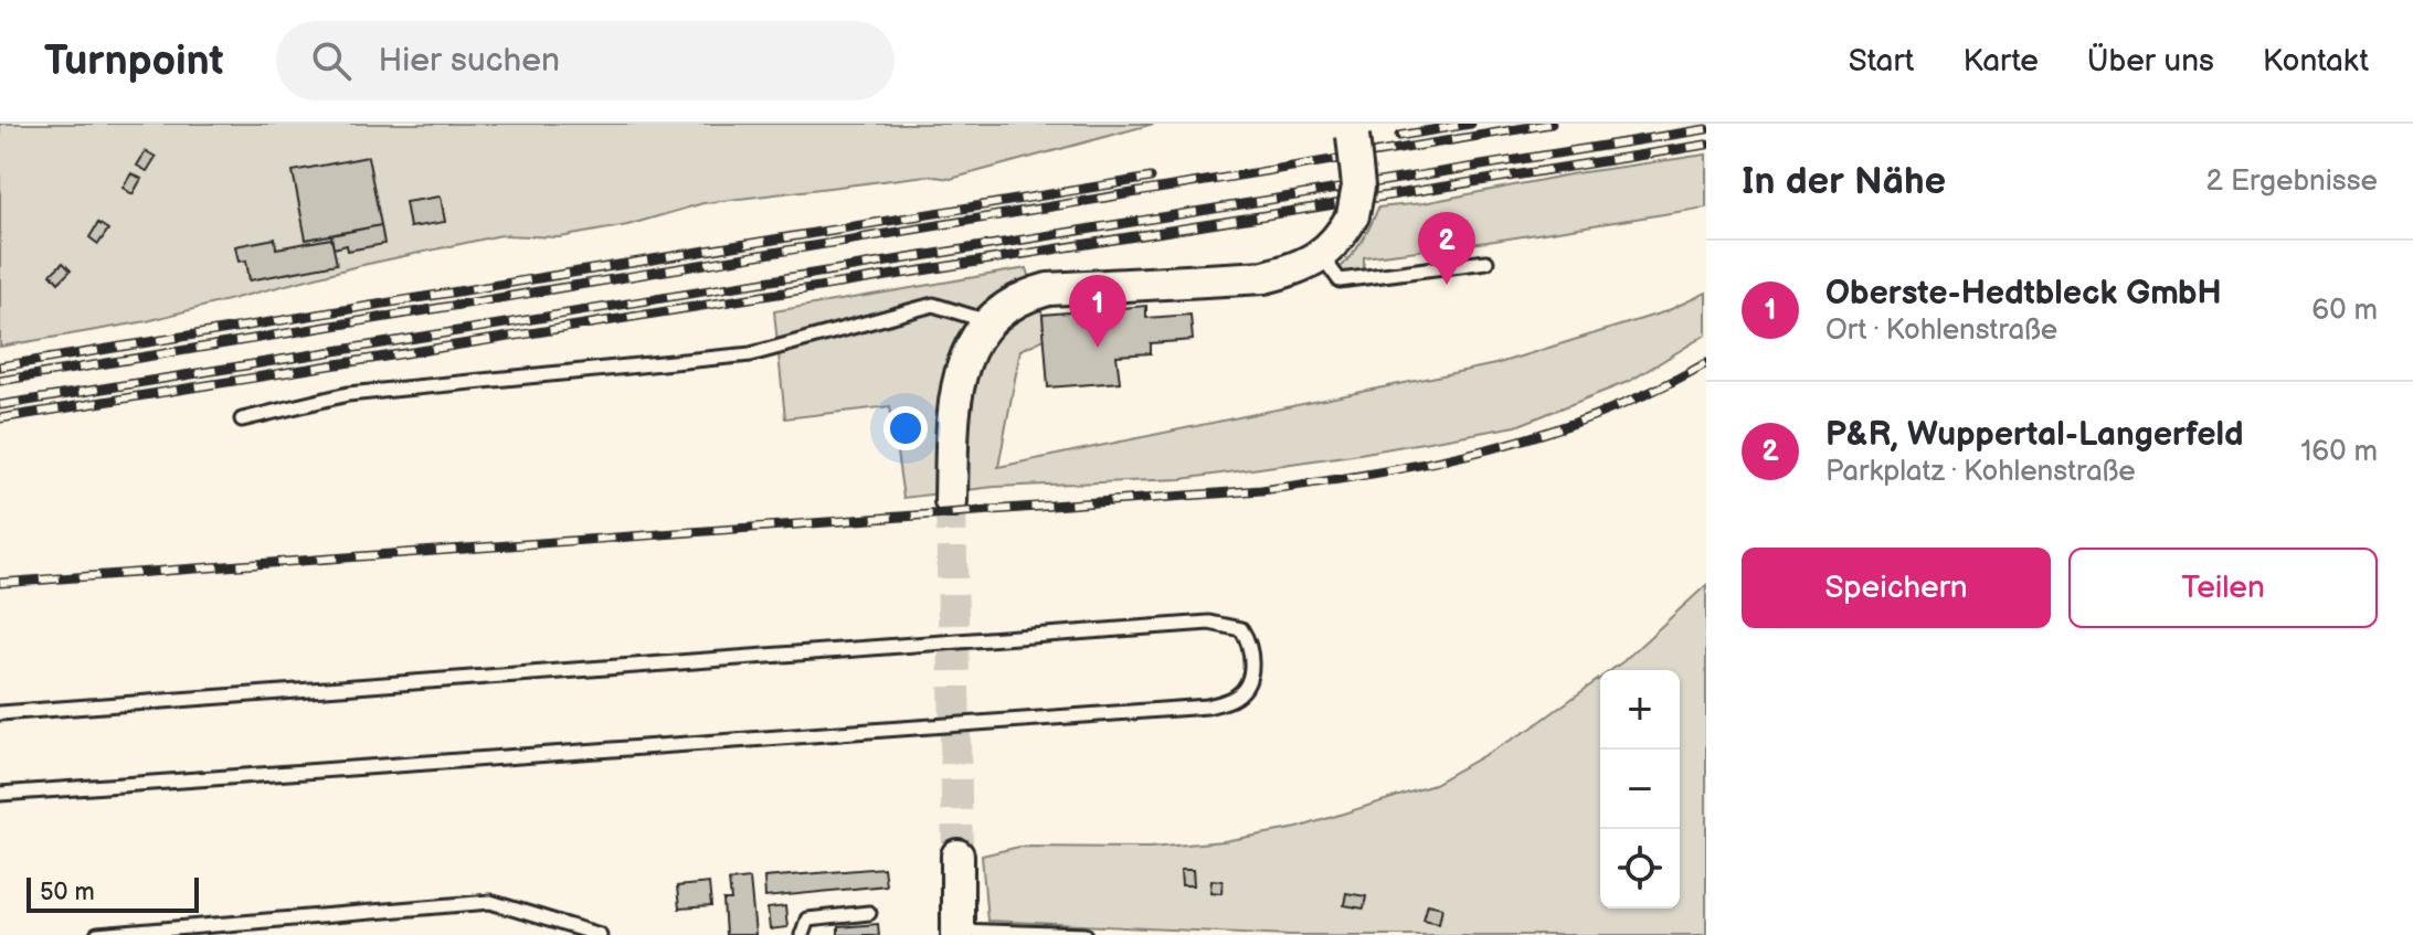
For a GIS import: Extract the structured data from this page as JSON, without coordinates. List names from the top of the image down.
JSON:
{
  "scale_bar": "50 m",
  "page": {
    "header": "Turnpoint",
    "search": "Hier suchen",
    "nav": [
      "Start",
      "Karte",
      "Über uns",
      "Kontakt"
    ],
    "heading": ["In der Nähe", "2 Ergebnisse"],
    "pins": ["2", "1"],
    "list": [
      {
        "mark": "1",
        "name": "Oberste-Hedtbleck GmbH",
        "note": "Ort · Kohlenstraße",
        "value": "60 m"
      },
      {
        "mark": "2",
        "name": "P&R, Wuppertal-Langerfeld",
        "note": "Parkplatz · Kohlenstraße",
        "value": "160 m"
      }
    ],
    "buttons": ["Speichern", "Teilen"],
    "map_buttons": ["+", "−"],
    "scale": "50 m"
  }
}
